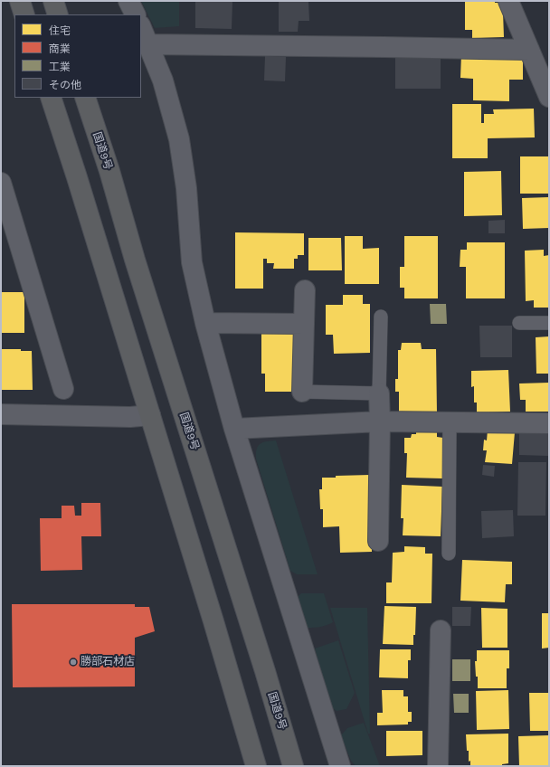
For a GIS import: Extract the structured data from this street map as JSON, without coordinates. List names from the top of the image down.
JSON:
{
  "streets": {
    "highway": ["国道9号"]
  },
  "places": ["勝部石材店"],
  "legend": [
    "住宅",
    "商業",
    "工業",
    "その他"
  ]
}
